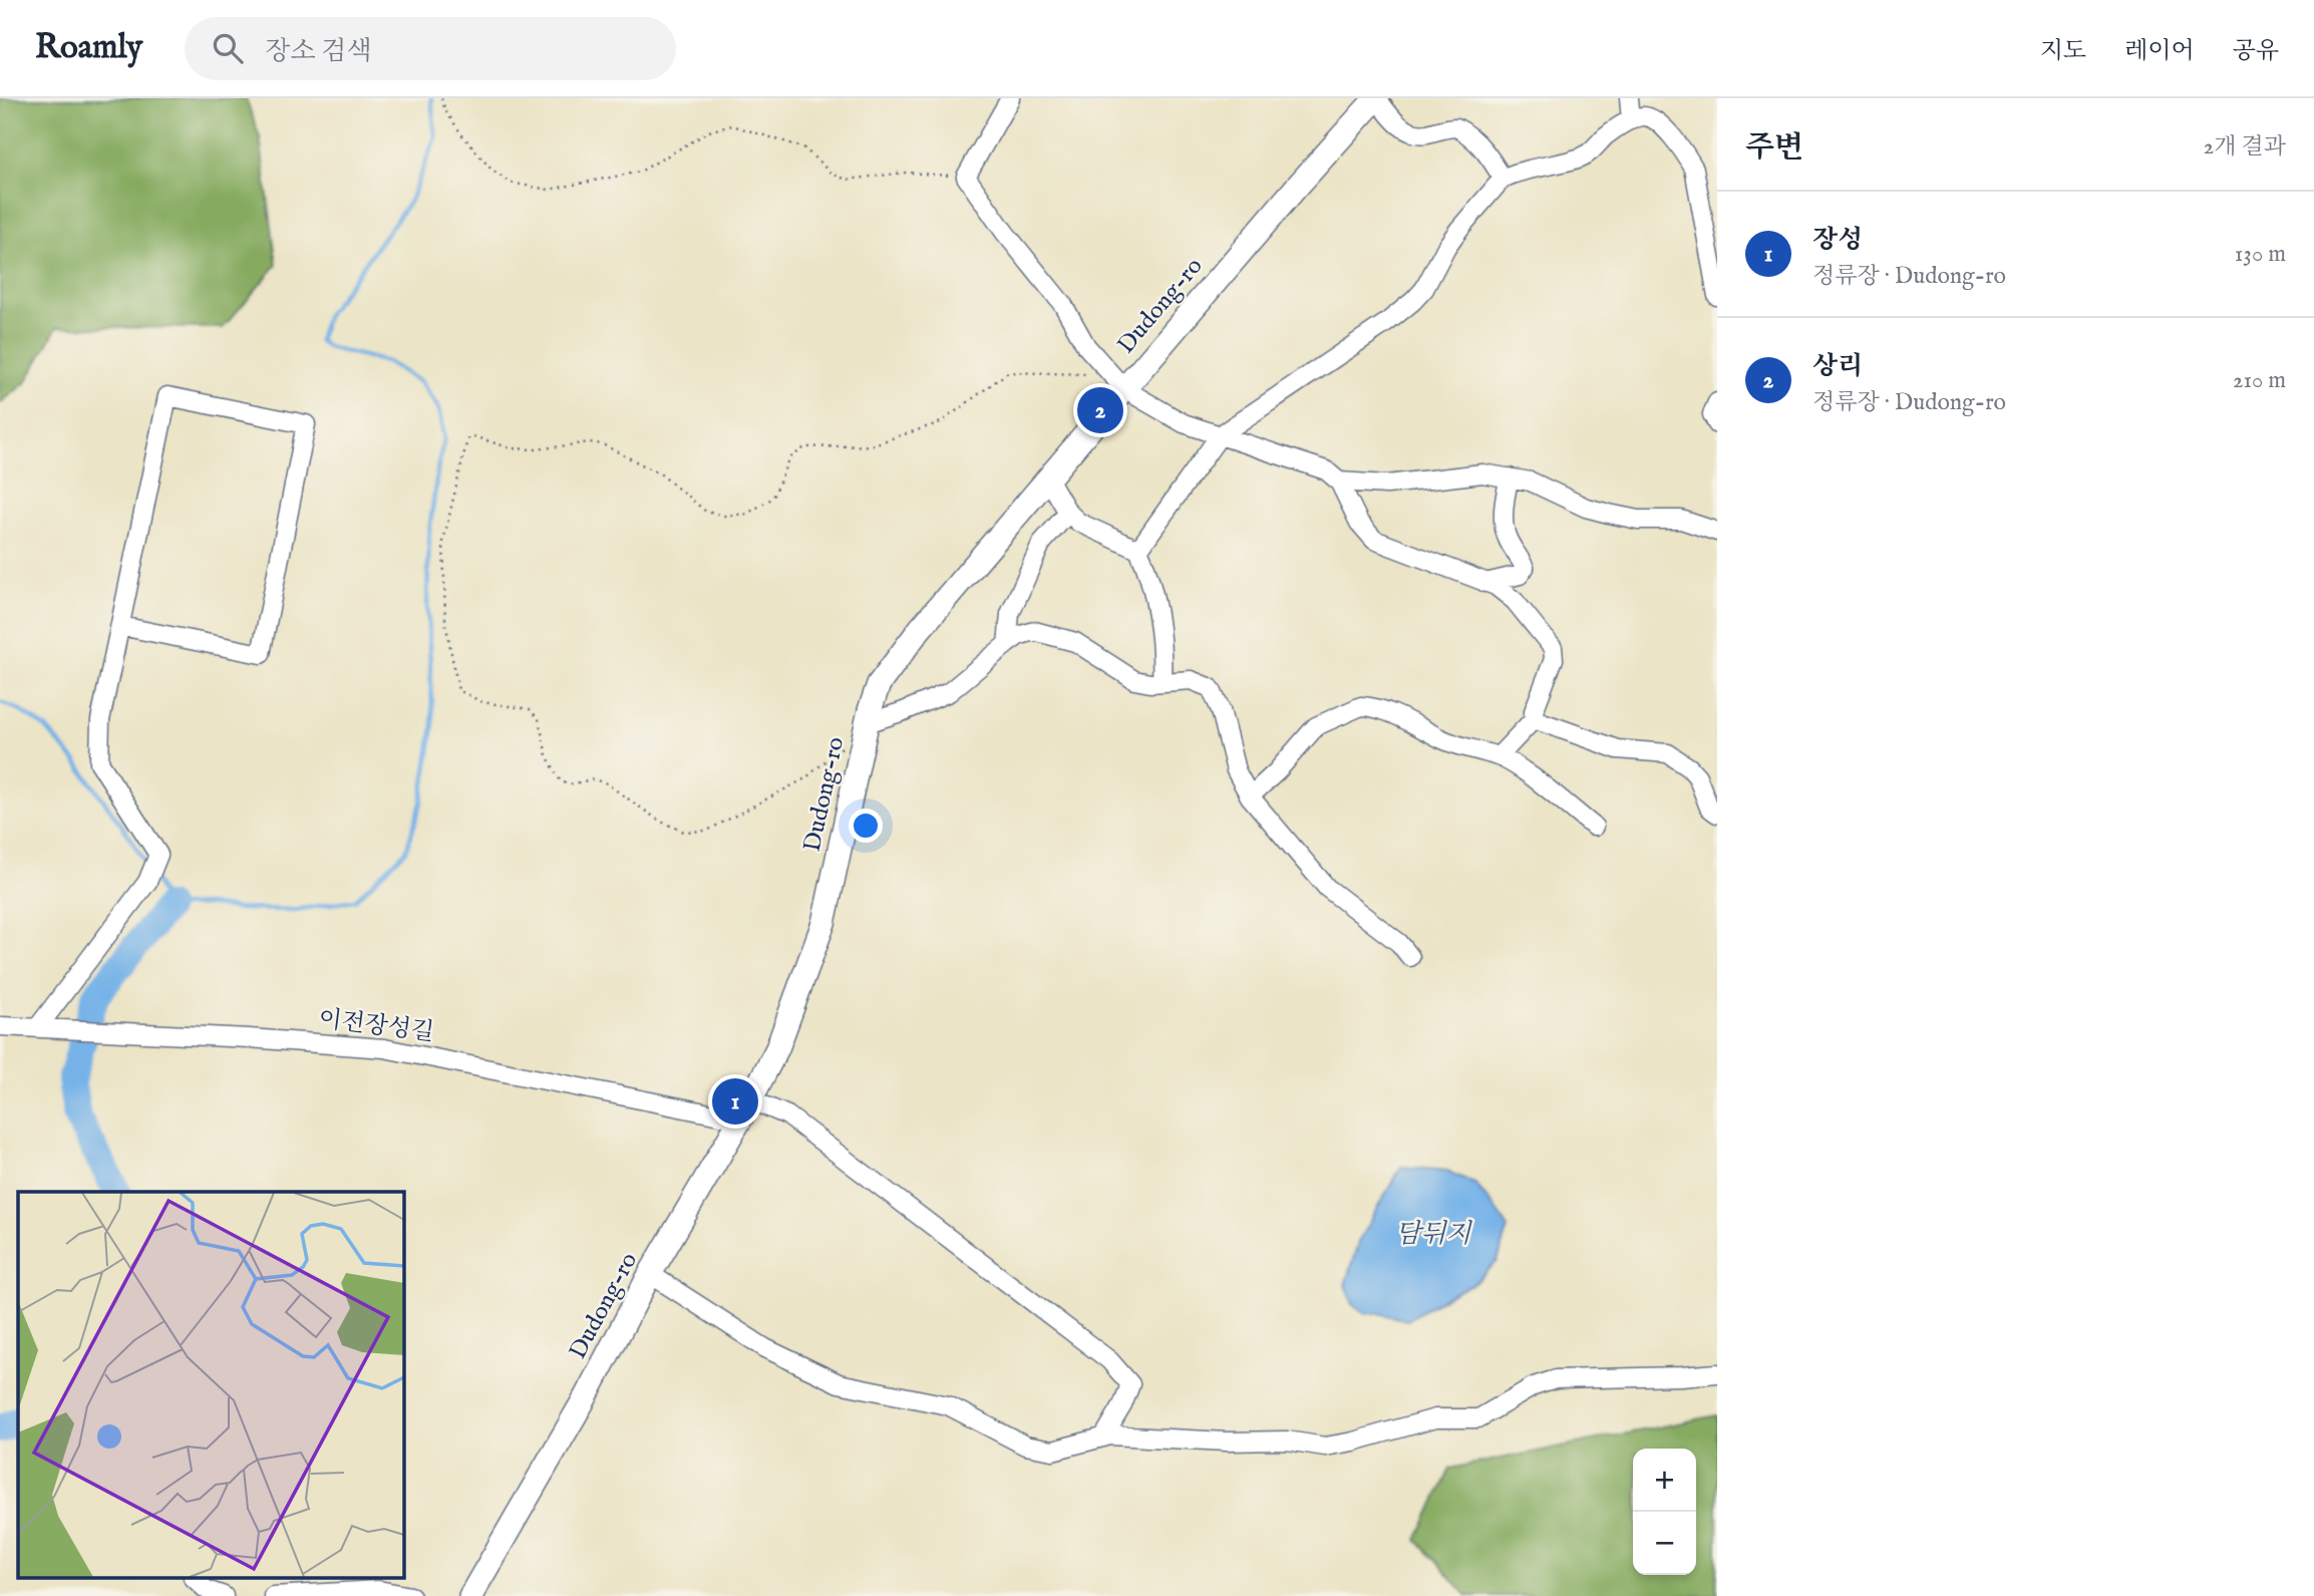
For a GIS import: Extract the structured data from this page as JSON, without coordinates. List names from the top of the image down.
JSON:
{
  "streets": {
    "main road": ["Dudong-ro"],
    "street": ["이전장성길"]
  },
  "crossings": [
    ["Dudong-ro", "이전장성길"]
  ],
  "water": ["담뒤지"],
  "page": {
    "header": "Roamly",
    "search": "장소 검색",
    "nav": ["지도", "레이어", "공유"],
    "heading": ["주변", "2개 결과"],
    "list": [
      {
        "mark": "1",
        "name": "장성",
        "note": "정류장 · Dudong-ro",
        "value": "130 m"
      },
      {
        "mark": "2",
        "name": "상리",
        "note": "정류장 · Dudong-ro",
        "value": "210 m"
      }
    ],
    "pins": ["2", "1"],
    "map_buttons": ["+", "−"]
  }
}
